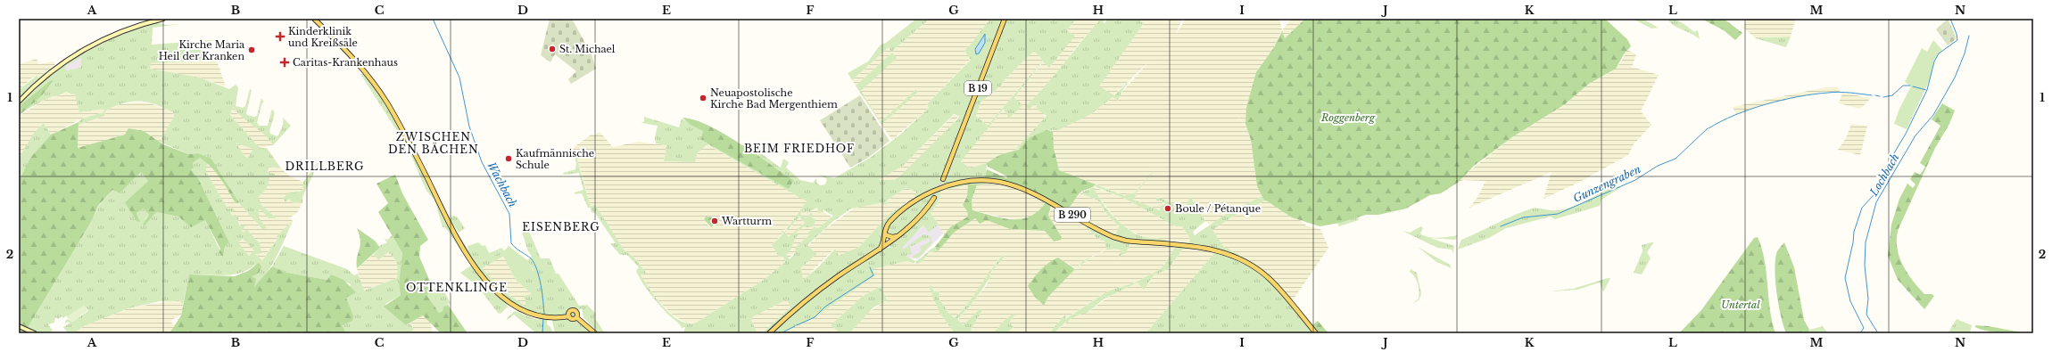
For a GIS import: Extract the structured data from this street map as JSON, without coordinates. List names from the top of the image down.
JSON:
{
  "streets": {
    "main road": ["B 19", "B 290"]
  },
  "districts": [
    "ZWISCHEN DEN BÄCHEN",
    "BEIM FRIEDHOF",
    "DRILLBERG",
    "EISENBERG",
    "OTTENKLINGE"
  ],
  "water": ["Lochbach", "Gunzengraben", "Wachbach"],
  "parks": ["Roggenberg", "Untertal"],
  "places": {
    "health": ["Kinderklinik und Kreißsäle", "Caritas-Krankenhaus"],
    "other": [
      "St. Michael",
      "Kirche Maria Heil der Kranken",
      "Neuapostolische Kirche Bad Mergenthiem",
      "Kaufmännische Schule",
      "Boule / Pétanque",
      "Wartturm"
    ]
  },
  "grid": {
    "columns": [
      "A",
      "B",
      "C",
      "D",
      "E",
      "F",
      "G",
      "H",
      "I",
      "J",
      "K",
      "L",
      "M",
      "N"
    ],
    "rows": ["1", "2"]
  }
}
